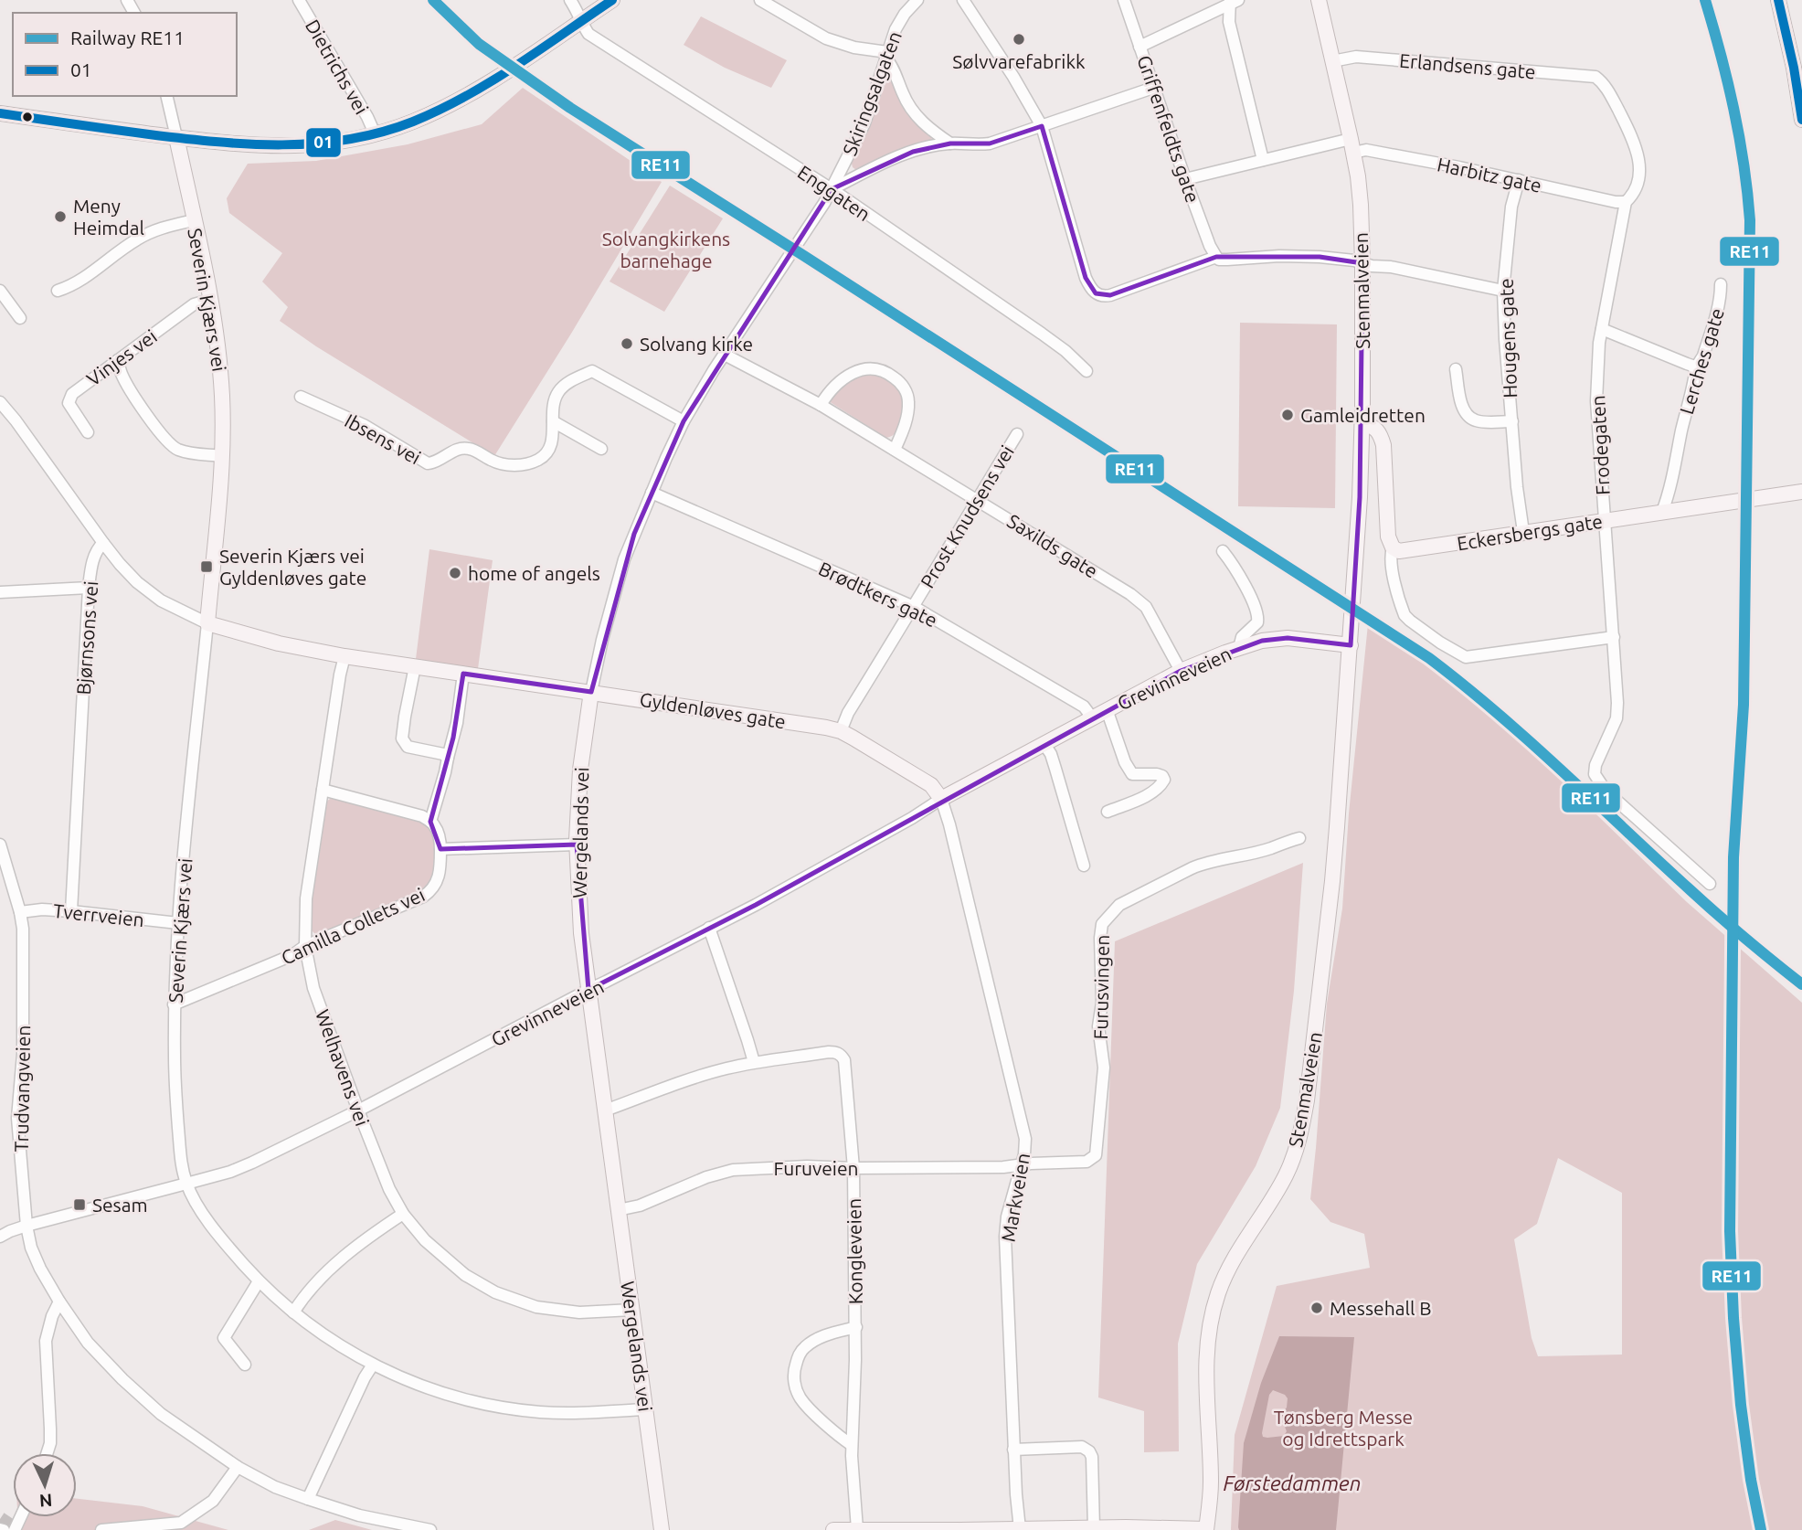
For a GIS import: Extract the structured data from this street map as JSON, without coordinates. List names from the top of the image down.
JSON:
{
  "streets": {
    "main road": [
      "Stenmalveien",
      "Severin Kjærs vei",
      "Eckersbergs gate",
      "Grevinneveien",
      "Gyldenløves gate",
      "Wergelands vei"
    ],
    "street": [
      "Erlandsens gate",
      "Dietrichs vei",
      "Skiringsalgaten",
      "Griffenfeldts gate",
      "Harbitz gate",
      "Enggaten",
      "Hougens gate",
      "Vinjes vei",
      "Lerches gate",
      "Ibsens vei",
      "Frodegaten",
      "Prost Knudsens vei",
      "Saxilds gate",
      "Brødtkers gate",
      "Bjørnsons vei",
      "Tverrveien",
      "Camilla Collets vei",
      "Furusvingen",
      "Welhavens vei",
      "Trudvangveien",
      "Furuveien",
      "Markveien",
      "Kongleveien"
    ]
  },
  "crossings": [
    ["Erlandsens gate", "Stenmalveien"],
    ["Erlandsens gate", "Frodegaten"],
    ["Skiringsalgaten", "Enggaten"],
    ["Skiringsalgaten", "Wergelands vei"],
    ["Griffenfeldts gate", "Harbitz gate"],
    ["Harbitz gate", "Stenmalveien"],
    ["Harbitz gate", "Hougens gate"],
    ["Harbitz gate", "Frodegaten"],
    ["Enggaten", "Wergelands vei"],
    ["Stenmalveien", "Grevinneveien"],
    ["Severin Kjærs vei", "Vinjes vei"],
    ["Severin Kjærs vei", "Grevinneveien"],
    ["Severin Kjærs vei", "Gyldenløves gate"],
    ["Severin Kjærs vei", "Wergelands vei"],
    ["Severin Kjærs vei", "Tverrveien"],
    ["Severin Kjærs vei", "Camilla Collets vei"],
    ["Hougens gate", "Eckersbergs gate"],
    ["Lerches gate", "Eckersbergs gate"],
    ["Ibsens vei", "Wergelands vei"],
    ["Frodegaten", "Eckersbergs gate"],
    ["Prost Knudsens vei", "Saxilds gate"],
    ["Prost Knudsens vei", "Brødtkers gate"],
    ["Prost Knudsens vei", "Gyldenløves gate"],
    ["Saxilds gate", "Grevinneveien"],
    ["Saxilds gate", "Wergelands vei"],
    ["Brødtkers gate", "Grevinneveien"],
    ["Brødtkers gate", "Wergelands vei"],
    ["Bjørnsons vei", "Gyldenløves gate"],
    ["Bjørnsons vei", "Tverrveien"],
    ["Grevinneveien", "Gyldenløves gate"],
    ["Grevinneveien", "Wergelands vei"],
    ["Grevinneveien", "Welhavens vei"],
    ["Grevinneveien", "Trudvangveien"],
    ["Grevinneveien", "Markveien"],
    ["Gyldenløves gate", "Wergelands vei"],
    ["Gyldenløves gate", "Welhavens vei"],
    ["Gyldenløves gate", "Markveien"],
    ["Wergelands vei", "Welhavens vei"],
    ["Wergelands vei", "Furuveien"],
    ["Tverrveien", "Trudvangveien"],
    ["Camilla Collets vei", "Welhavens vei"],
    ["Furusvingen", "Furuveien"],
    ["Furusvingen", "Markveien"],
    ["Furuveien", "Markveien"],
    ["Furuveien", "Kongleveien"]
  ],
  "water": ["Førstedammen"],
  "parks": ["Solvangkirkens barnehage", "Tønsberg Messe og Idrettspark"],
  "places": {
    "other": [
      "Sølvvarefabrikk",
      "Meny Heimdal",
      "Solvang kirke",
      "Gamleidretten",
      "home of angels",
      "Messehall B"
    ],
    "transit": ["Severin Kjærs vei Gyldenløves gate", "Sesam"]
  },
  "lines": ["rail line RE11", "transit line 01"],
  "legend": ["Railway RE11", "01"],
  "north": "bottom"
}
